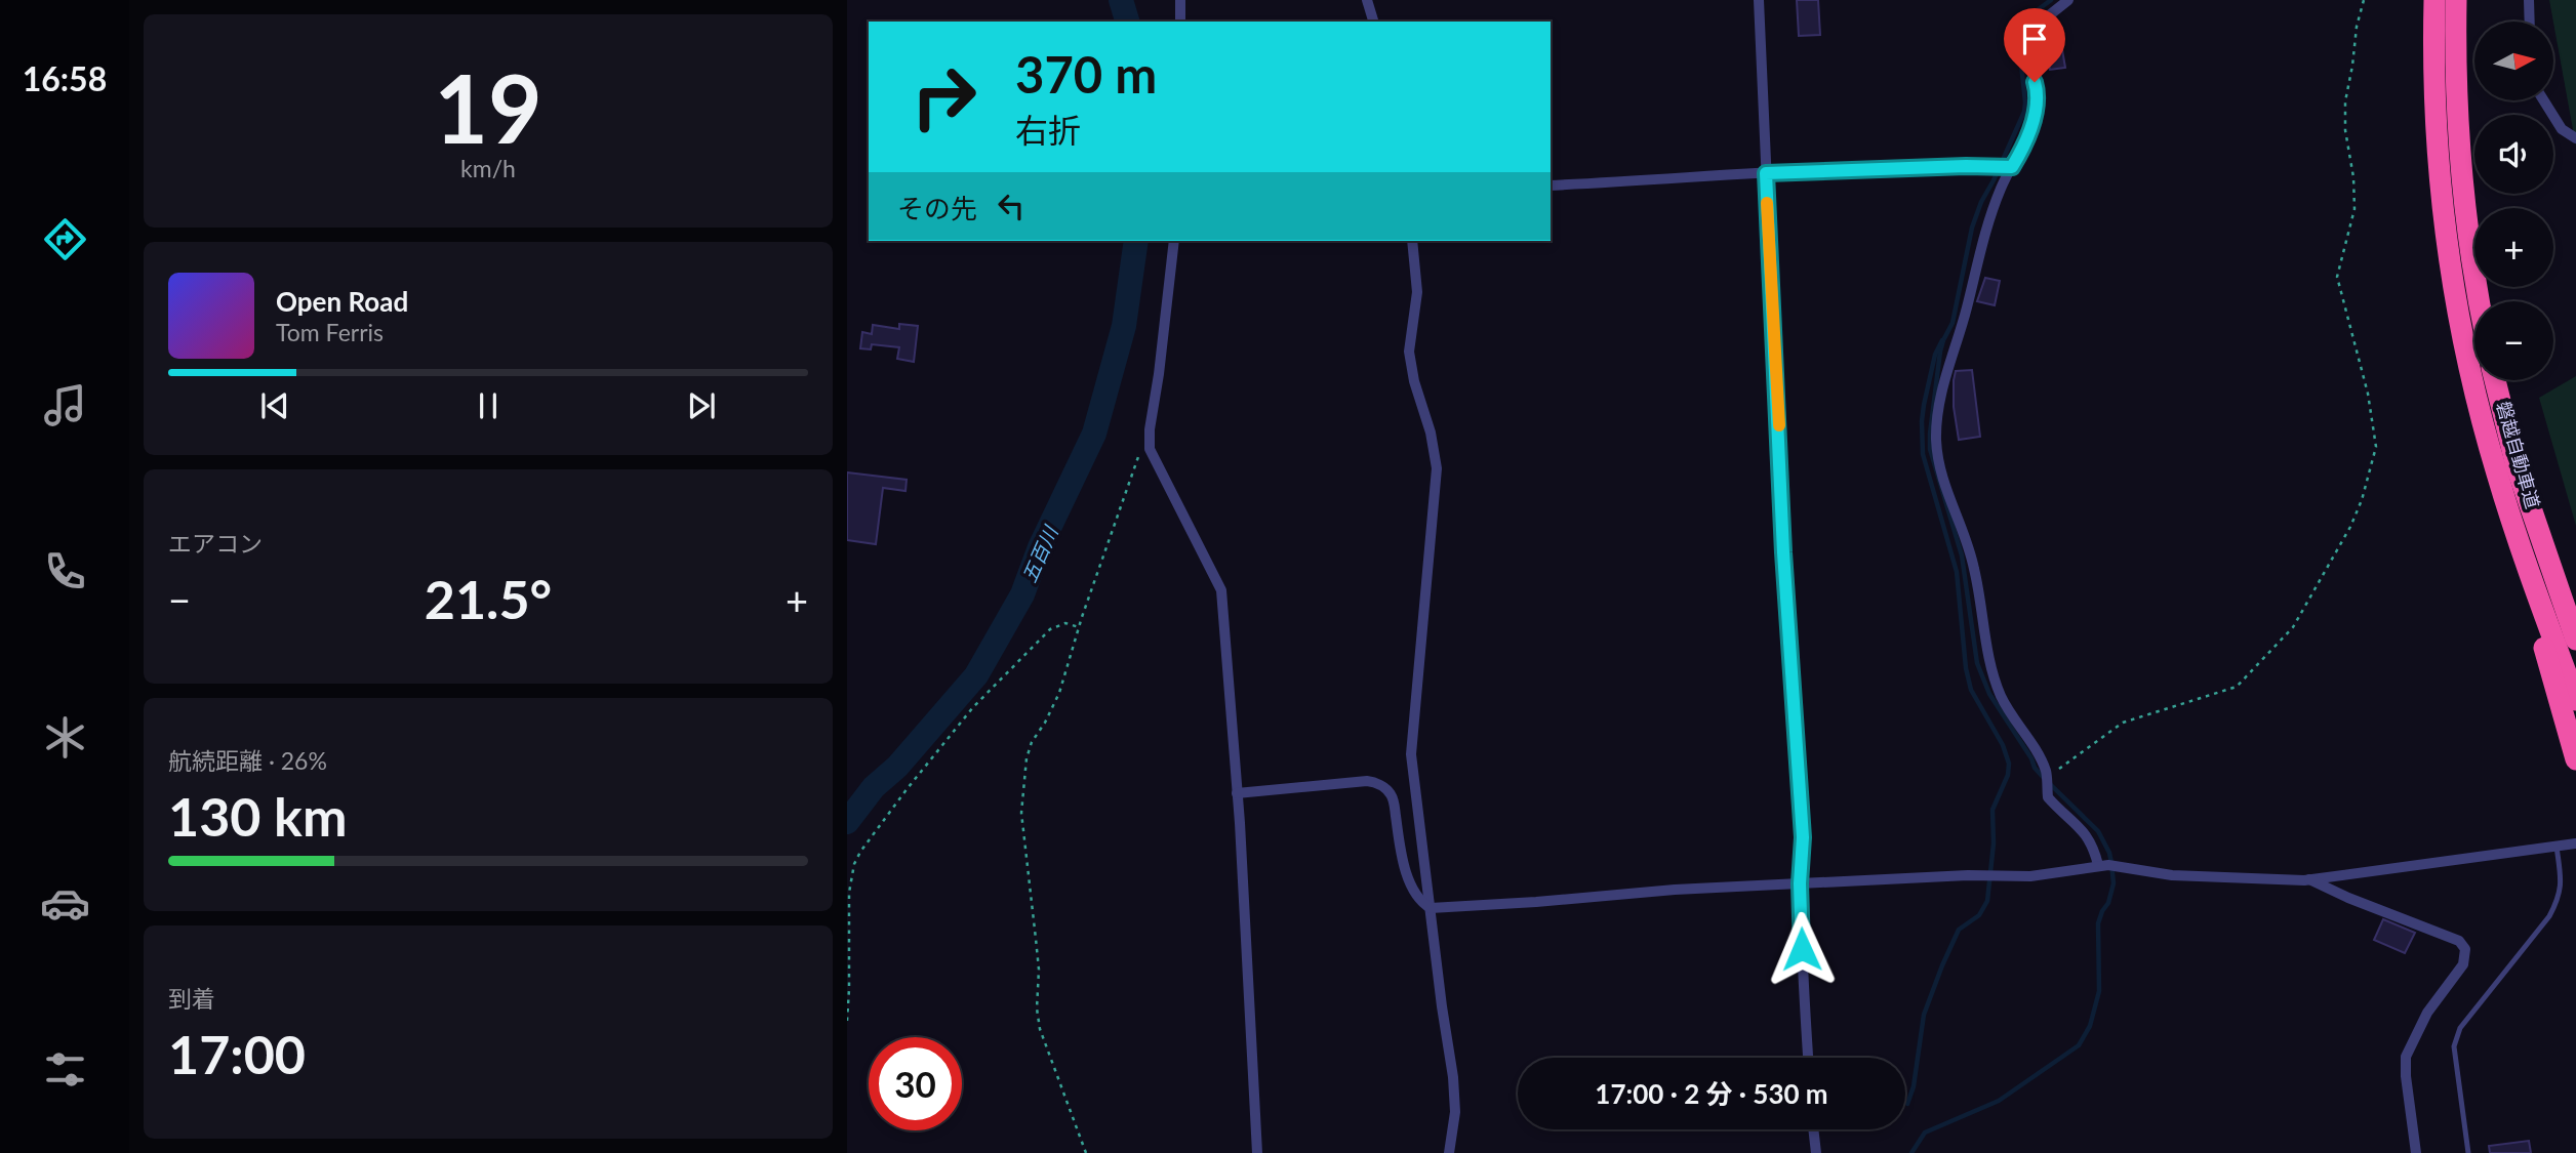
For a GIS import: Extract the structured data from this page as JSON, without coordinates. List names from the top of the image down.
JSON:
{
  "streets": {
    "highway": ["磐越自動車道"]
  },
  "water": ["五百川"],
  "north": "right",
  "page": {
    "tabs": "16:58",
    "tile": [
      ["19", "km/h"],
      "エアコン",
      ["航続距離 · 26%", "130 km"],
      ["到着", "17:00"]
    ],
    "map_buttons": ["+", "−"],
    "turn": ["370 m", "右折"],
    "then": "その先",
    "song": ["Open Road", "Tom Ferris"],
    "heat": ["−", "21.5°", "+"],
    "limit": "30",
    "trip": "17:00 · 2 分 · 530 m"
  }
}
